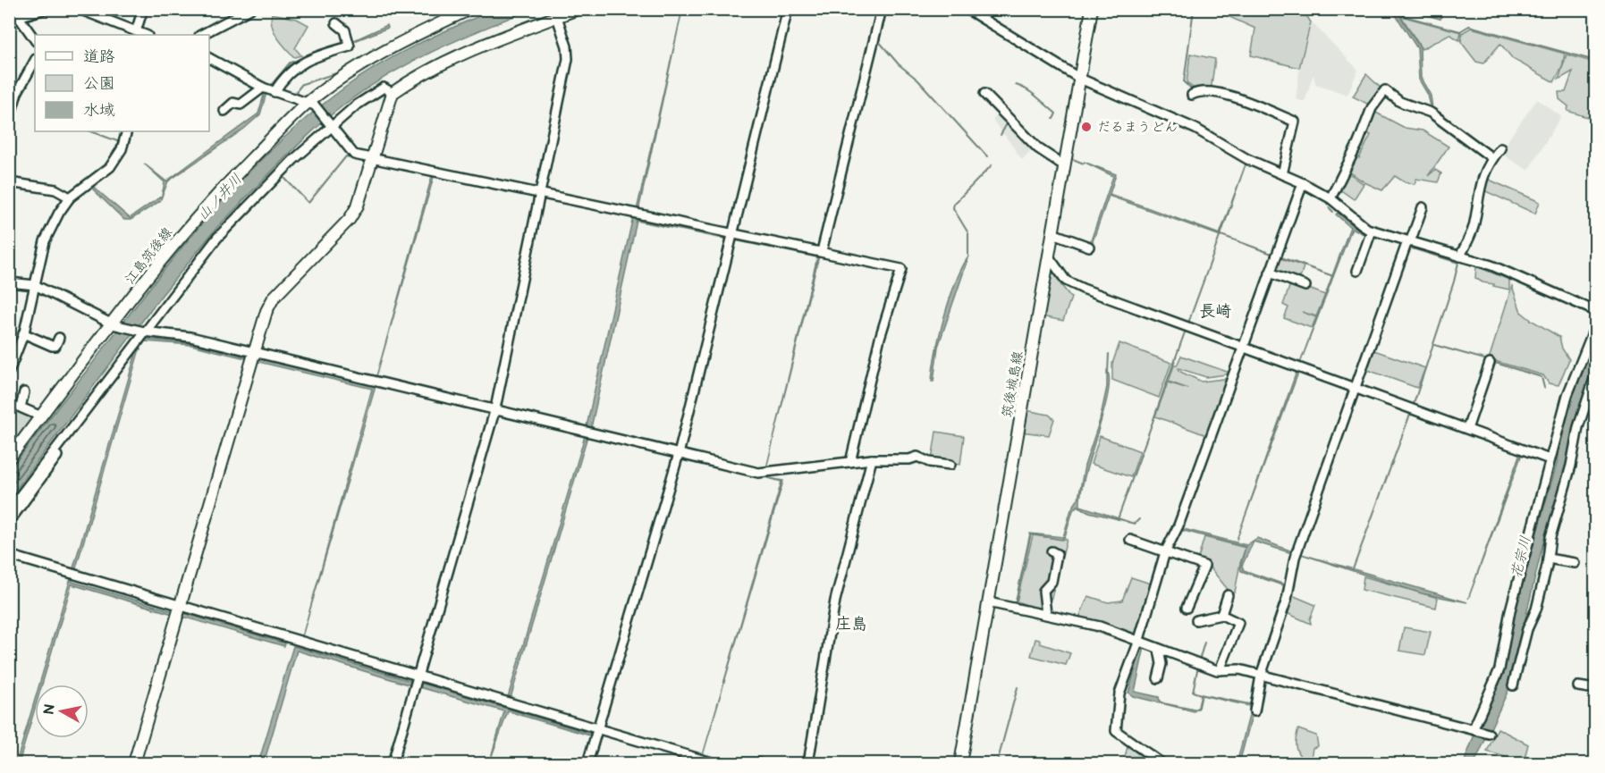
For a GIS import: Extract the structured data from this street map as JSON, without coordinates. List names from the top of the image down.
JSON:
{
  "streets": {
    "main road": ["江島筑後線", "筑後城島線"]
  },
  "districts": ["長崎", "庄島"],
  "water": ["山ノ井川", "花宗川"],
  "places": ["だるまうどん"],
  "legend": ["道路", "公園", "水域"],
  "north": "left"
}
